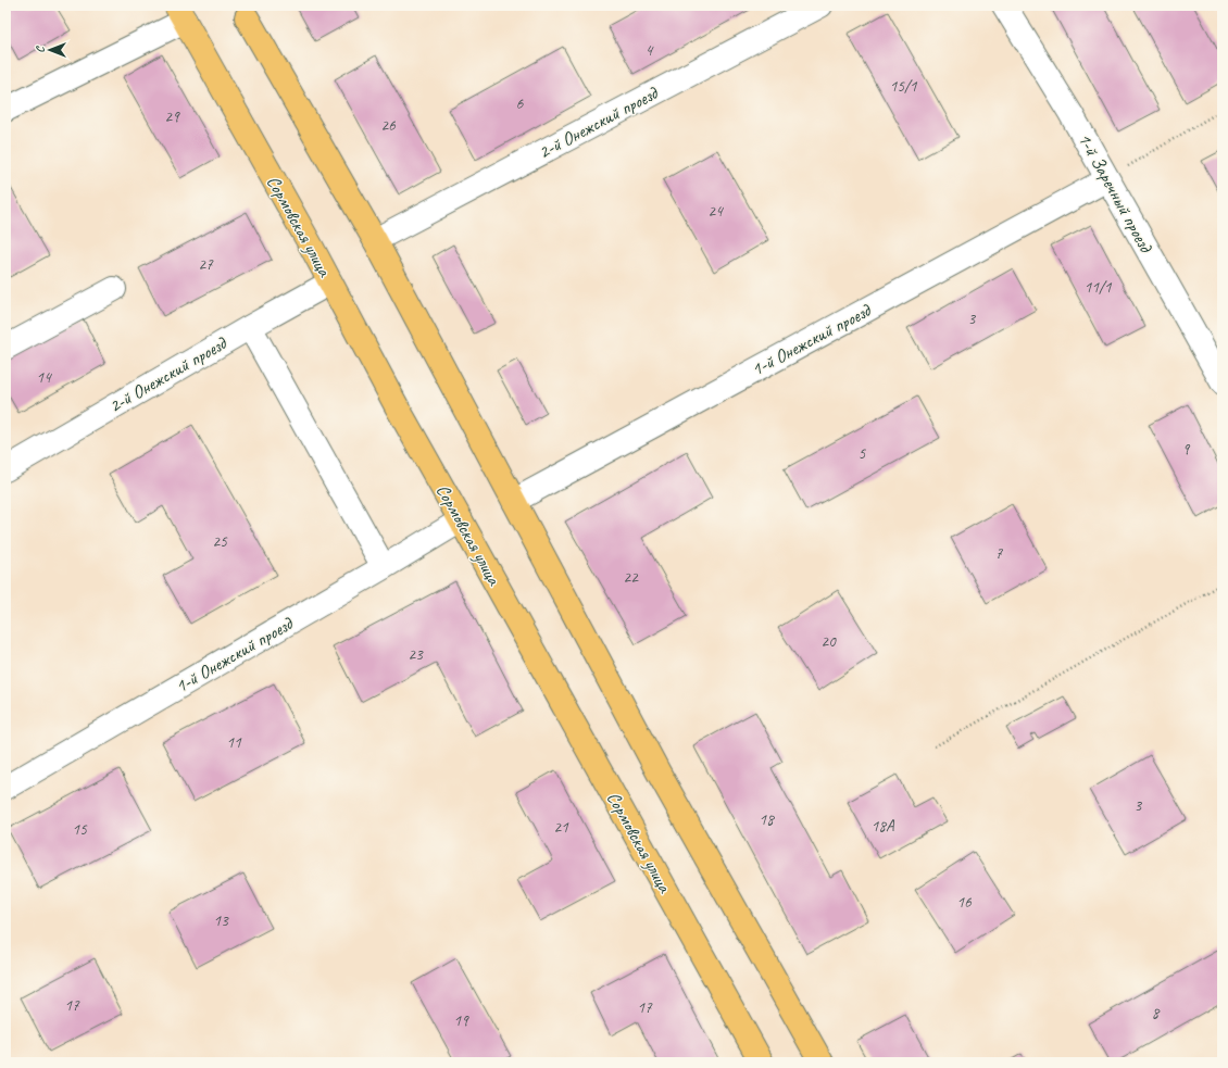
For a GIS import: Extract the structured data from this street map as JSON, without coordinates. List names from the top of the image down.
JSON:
{
  "streets": {
    "main road": ["Сормовская улица"],
    "street": ["2-й Онежский проезд", "1-й Заречный проезд", "1-й Онежский проезд"]
  },
  "crossings": [
    ["2-й Онежский проезд", "Сормовская улица"],
    ["1-й Заречный проезд", "1-й Онежский проезд"],
    ["Сормовская улица", "1-й Онежский проезд"]
  ],
  "house_numbers": [
    "4",
    "15/1",
    "6",
    "29",
    "26",
    "24",
    "27",
    "11/1",
    "3",
    "14",
    "9",
    "5",
    "25",
    "7",
    "22",
    "20",
    "23",
    "11",
    "3",
    "18",
    "18А",
    "21",
    "15",
    "16",
    "13",
    "17",
    "17",
    "8",
    "19"
  ],
  "north": "left"
}
